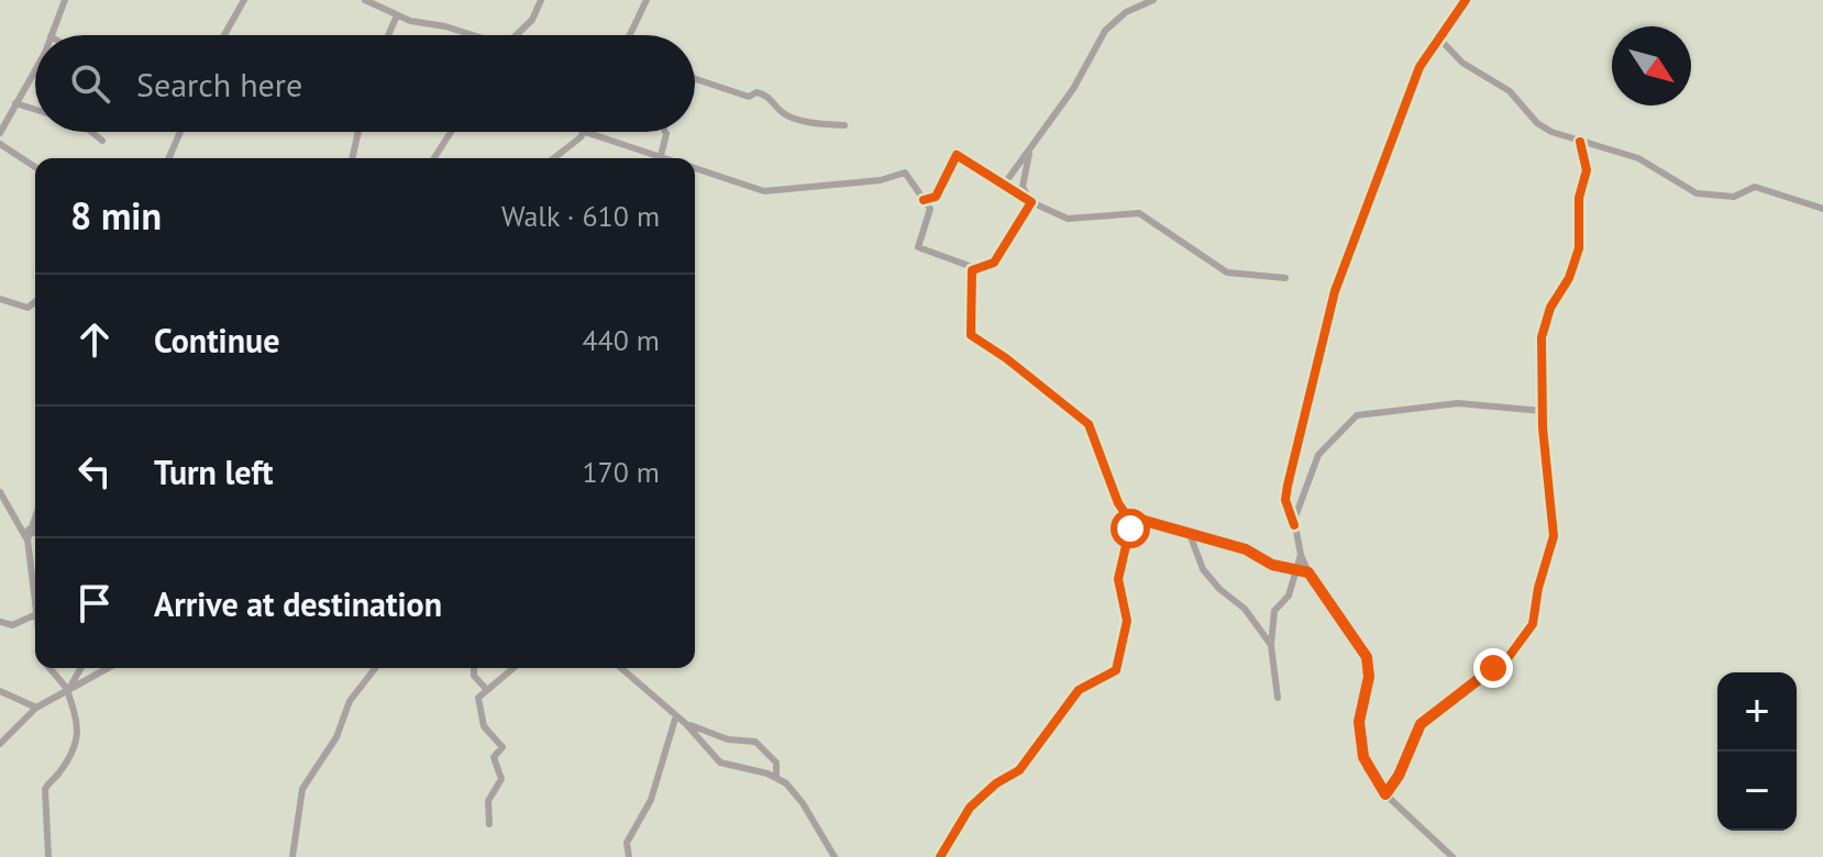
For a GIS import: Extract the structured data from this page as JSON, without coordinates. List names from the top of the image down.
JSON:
{
  "north": "bottom right",
  "page": {
    "search": "Search here",
    "heading": ["8 min", "Walk · 610 m"],
    "list": [
      ["Continue", "440 m"],
      ["Turn left", "170 m"],
      "Arrive at destination"
    ],
    "map_buttons": ["+", "−"]
  }
}
